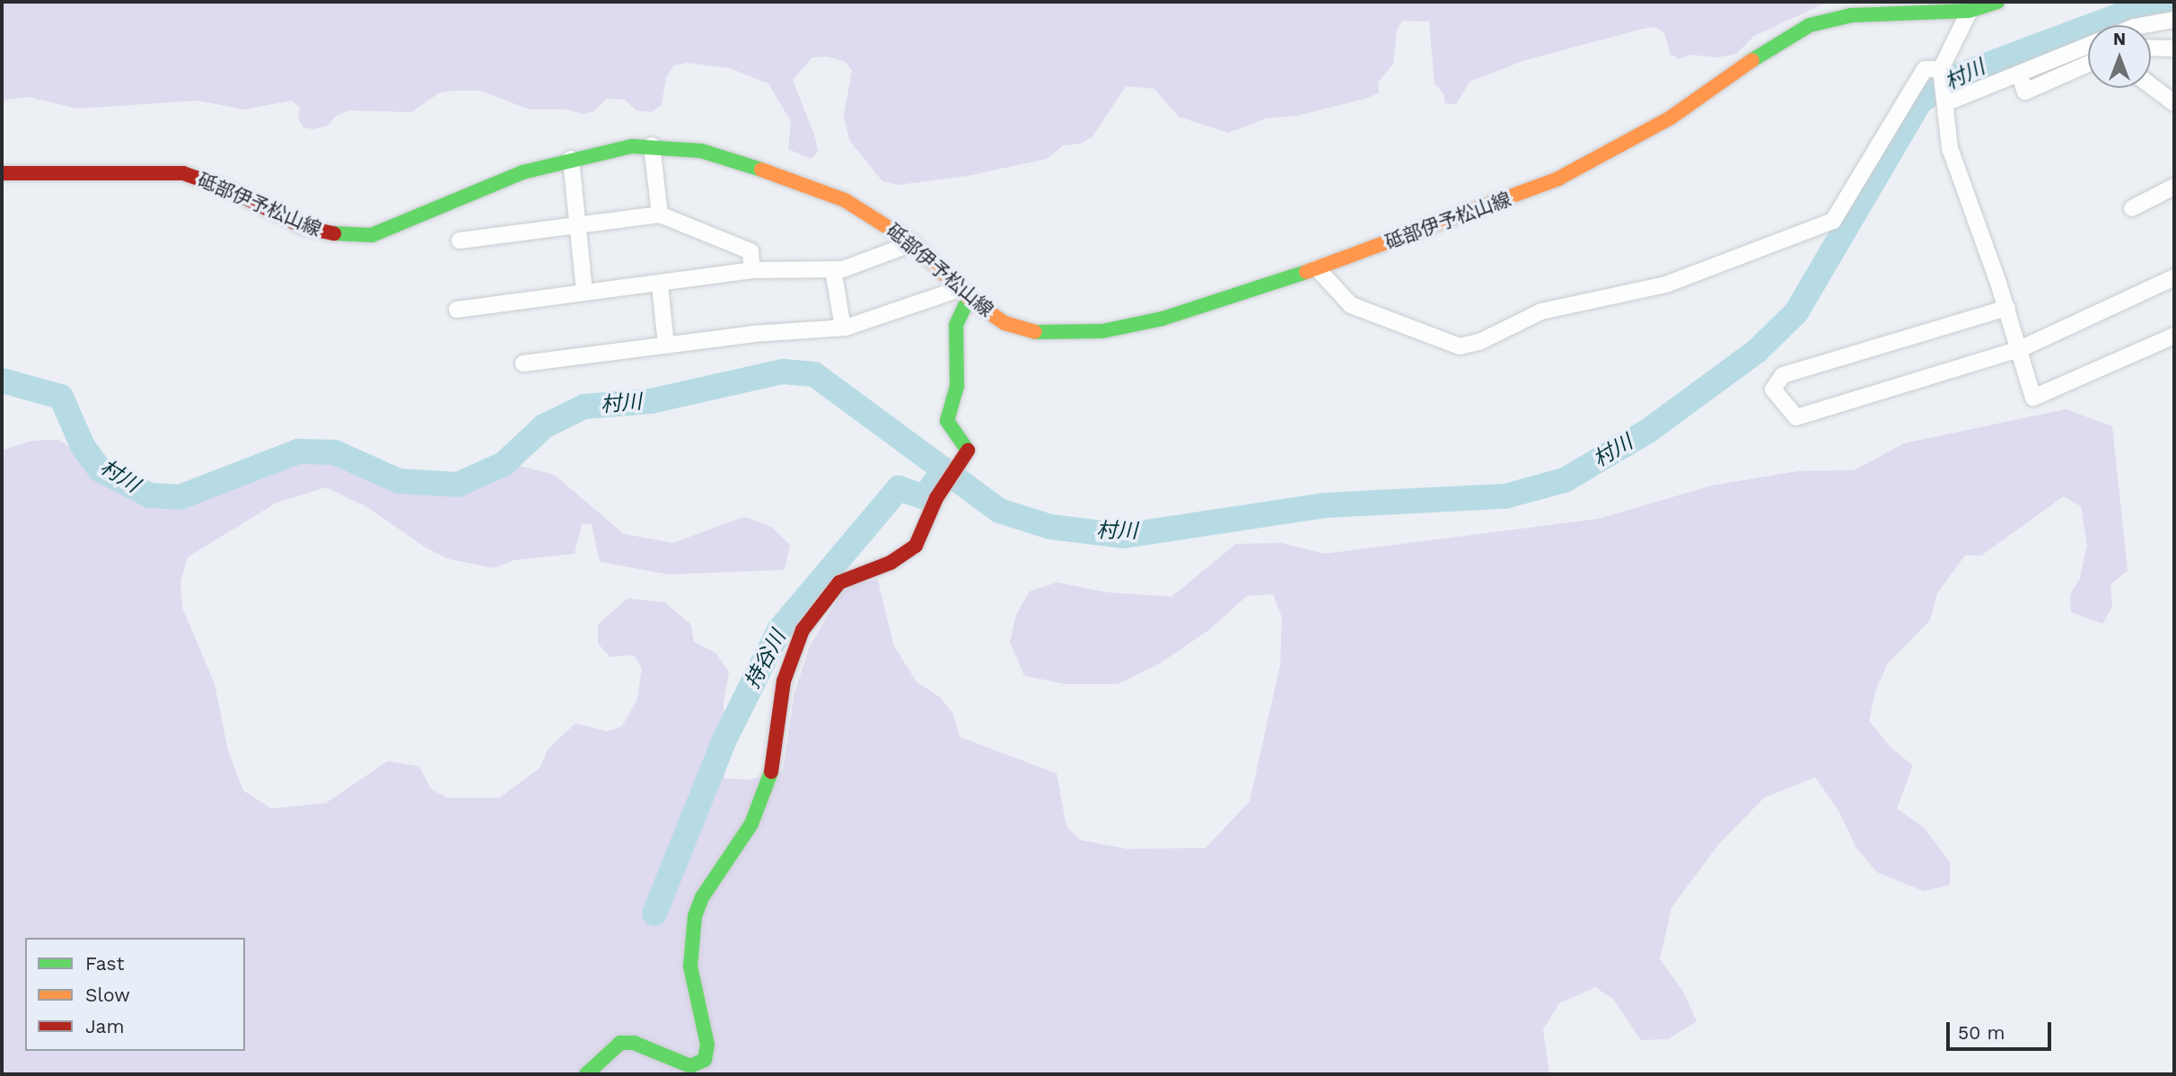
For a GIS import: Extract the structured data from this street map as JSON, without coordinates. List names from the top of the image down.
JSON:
{
  "streets": {
    "main road": ["砥部伊予松山線"]
  },
  "water": ["村川", "持谷川"],
  "legend": ["Fast", "Slow", "Jam"],
  "scale_bar": "50 m",
  "north": "top"
}
